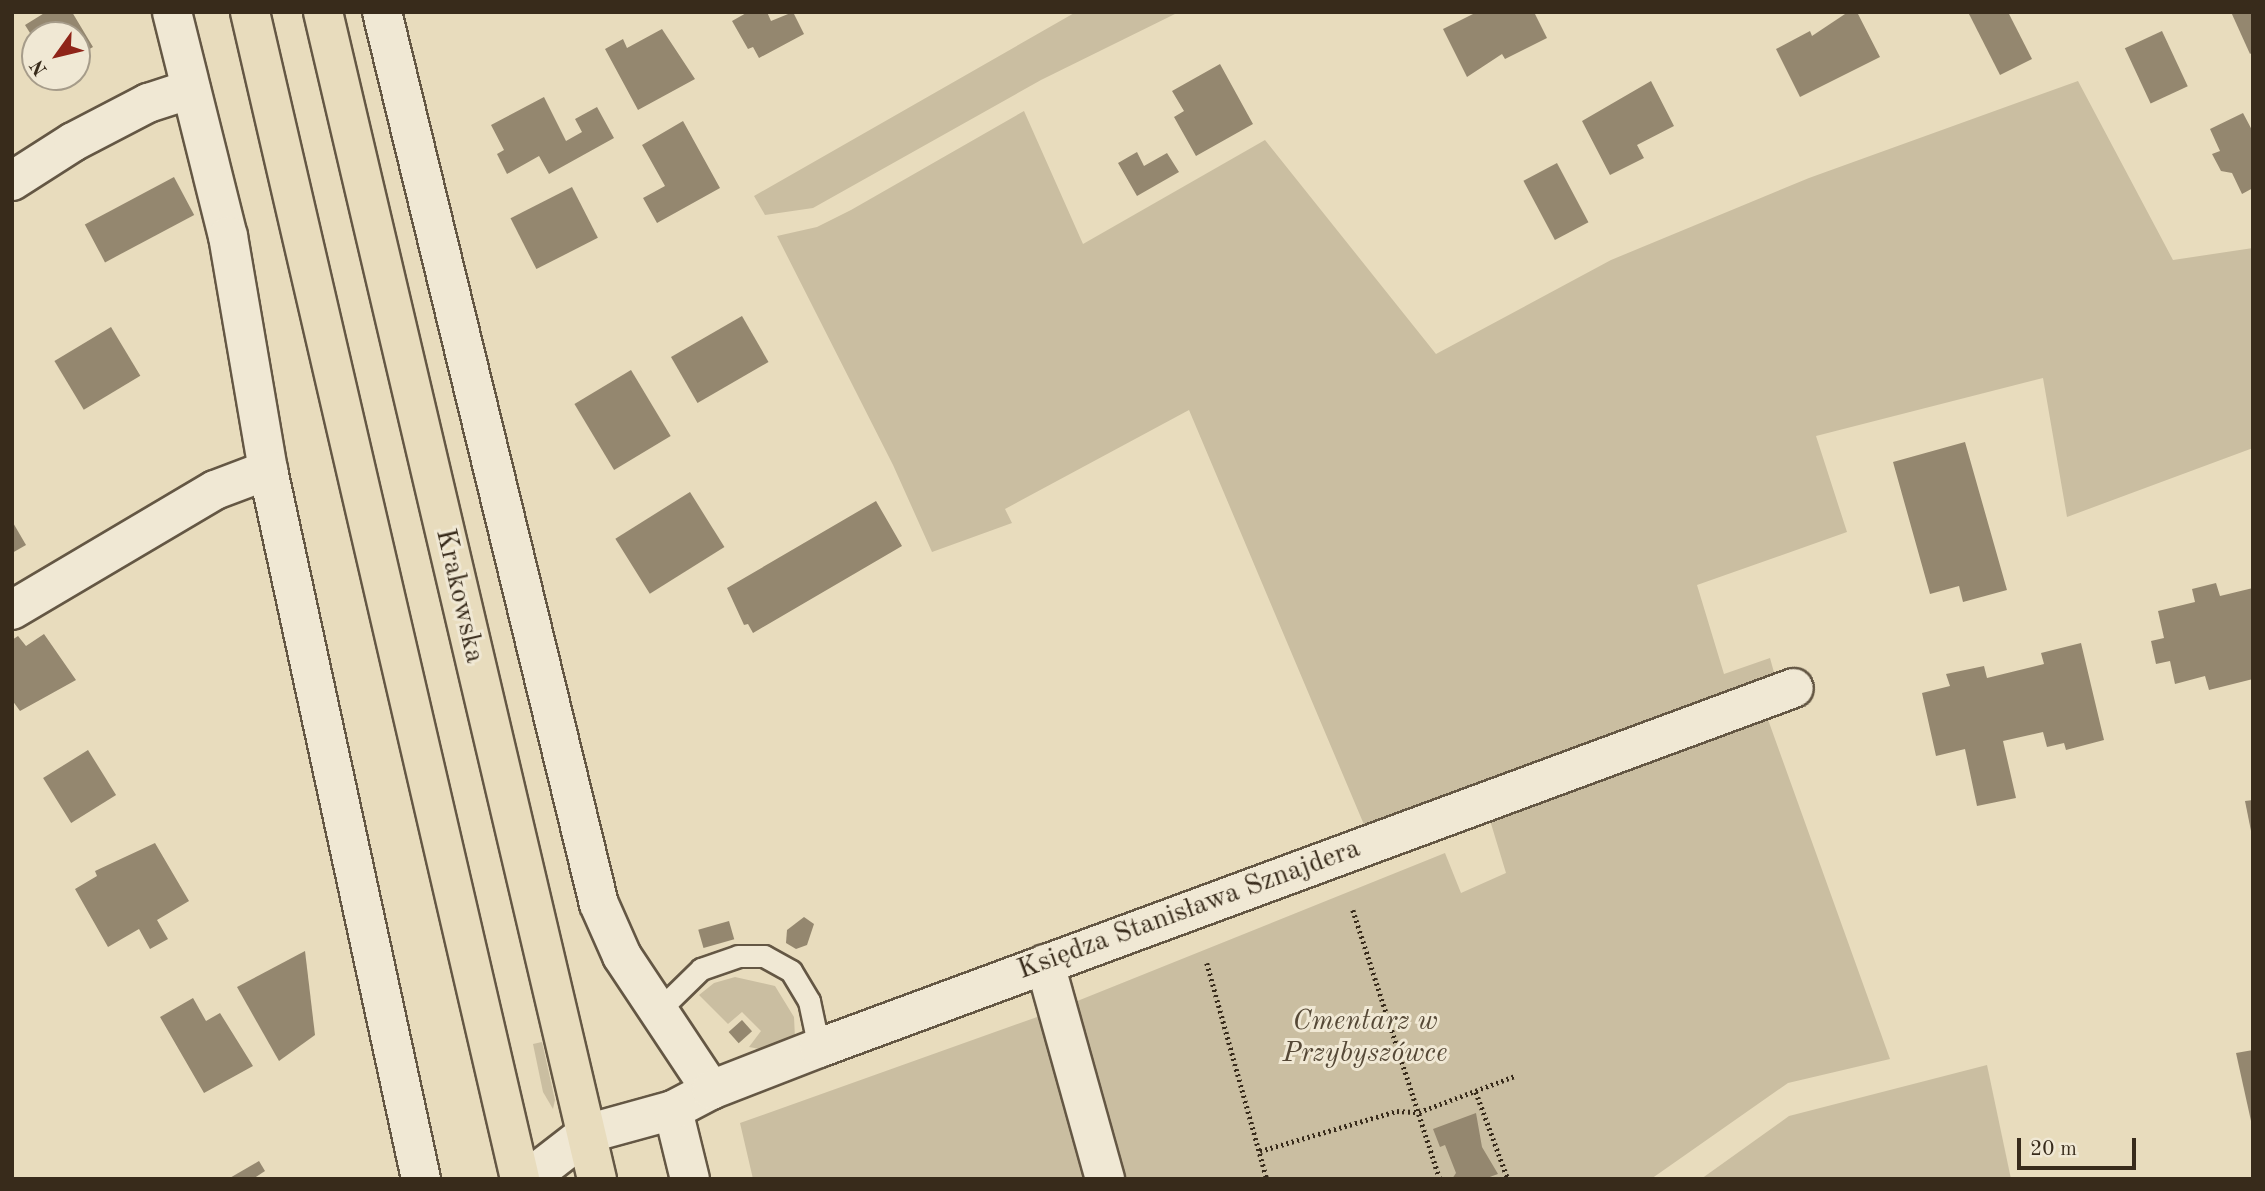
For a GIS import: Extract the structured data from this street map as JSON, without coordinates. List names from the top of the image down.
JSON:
{
  "streets": {
    "main road": ["Krakowska"],
    "street": ["Księdza Stanisława Sznajdera"]
  },
  "crossings": [
    ["Krakowska", "Księdza Stanisława Sznajdera"]
  ],
  "parks": ["Cmentarz w Przybyszówce"],
  "scale_bar": "20 m",
  "north": "bottom left"
}
